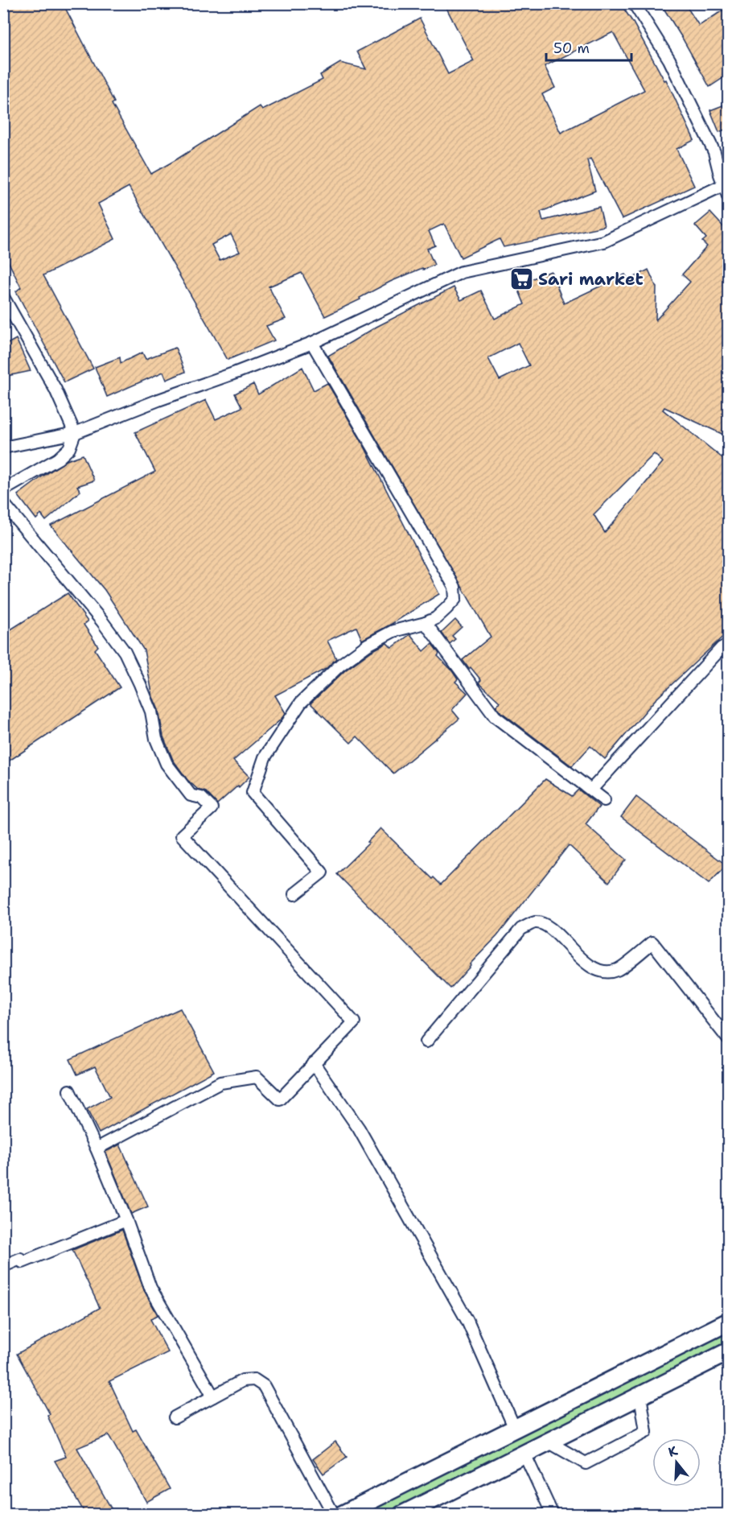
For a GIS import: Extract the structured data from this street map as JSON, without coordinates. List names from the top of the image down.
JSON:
{
  "places": {
    "supermarket": ["Sari market"]
  },
  "scale_bar": "50 m",
  "north": "top"
}
